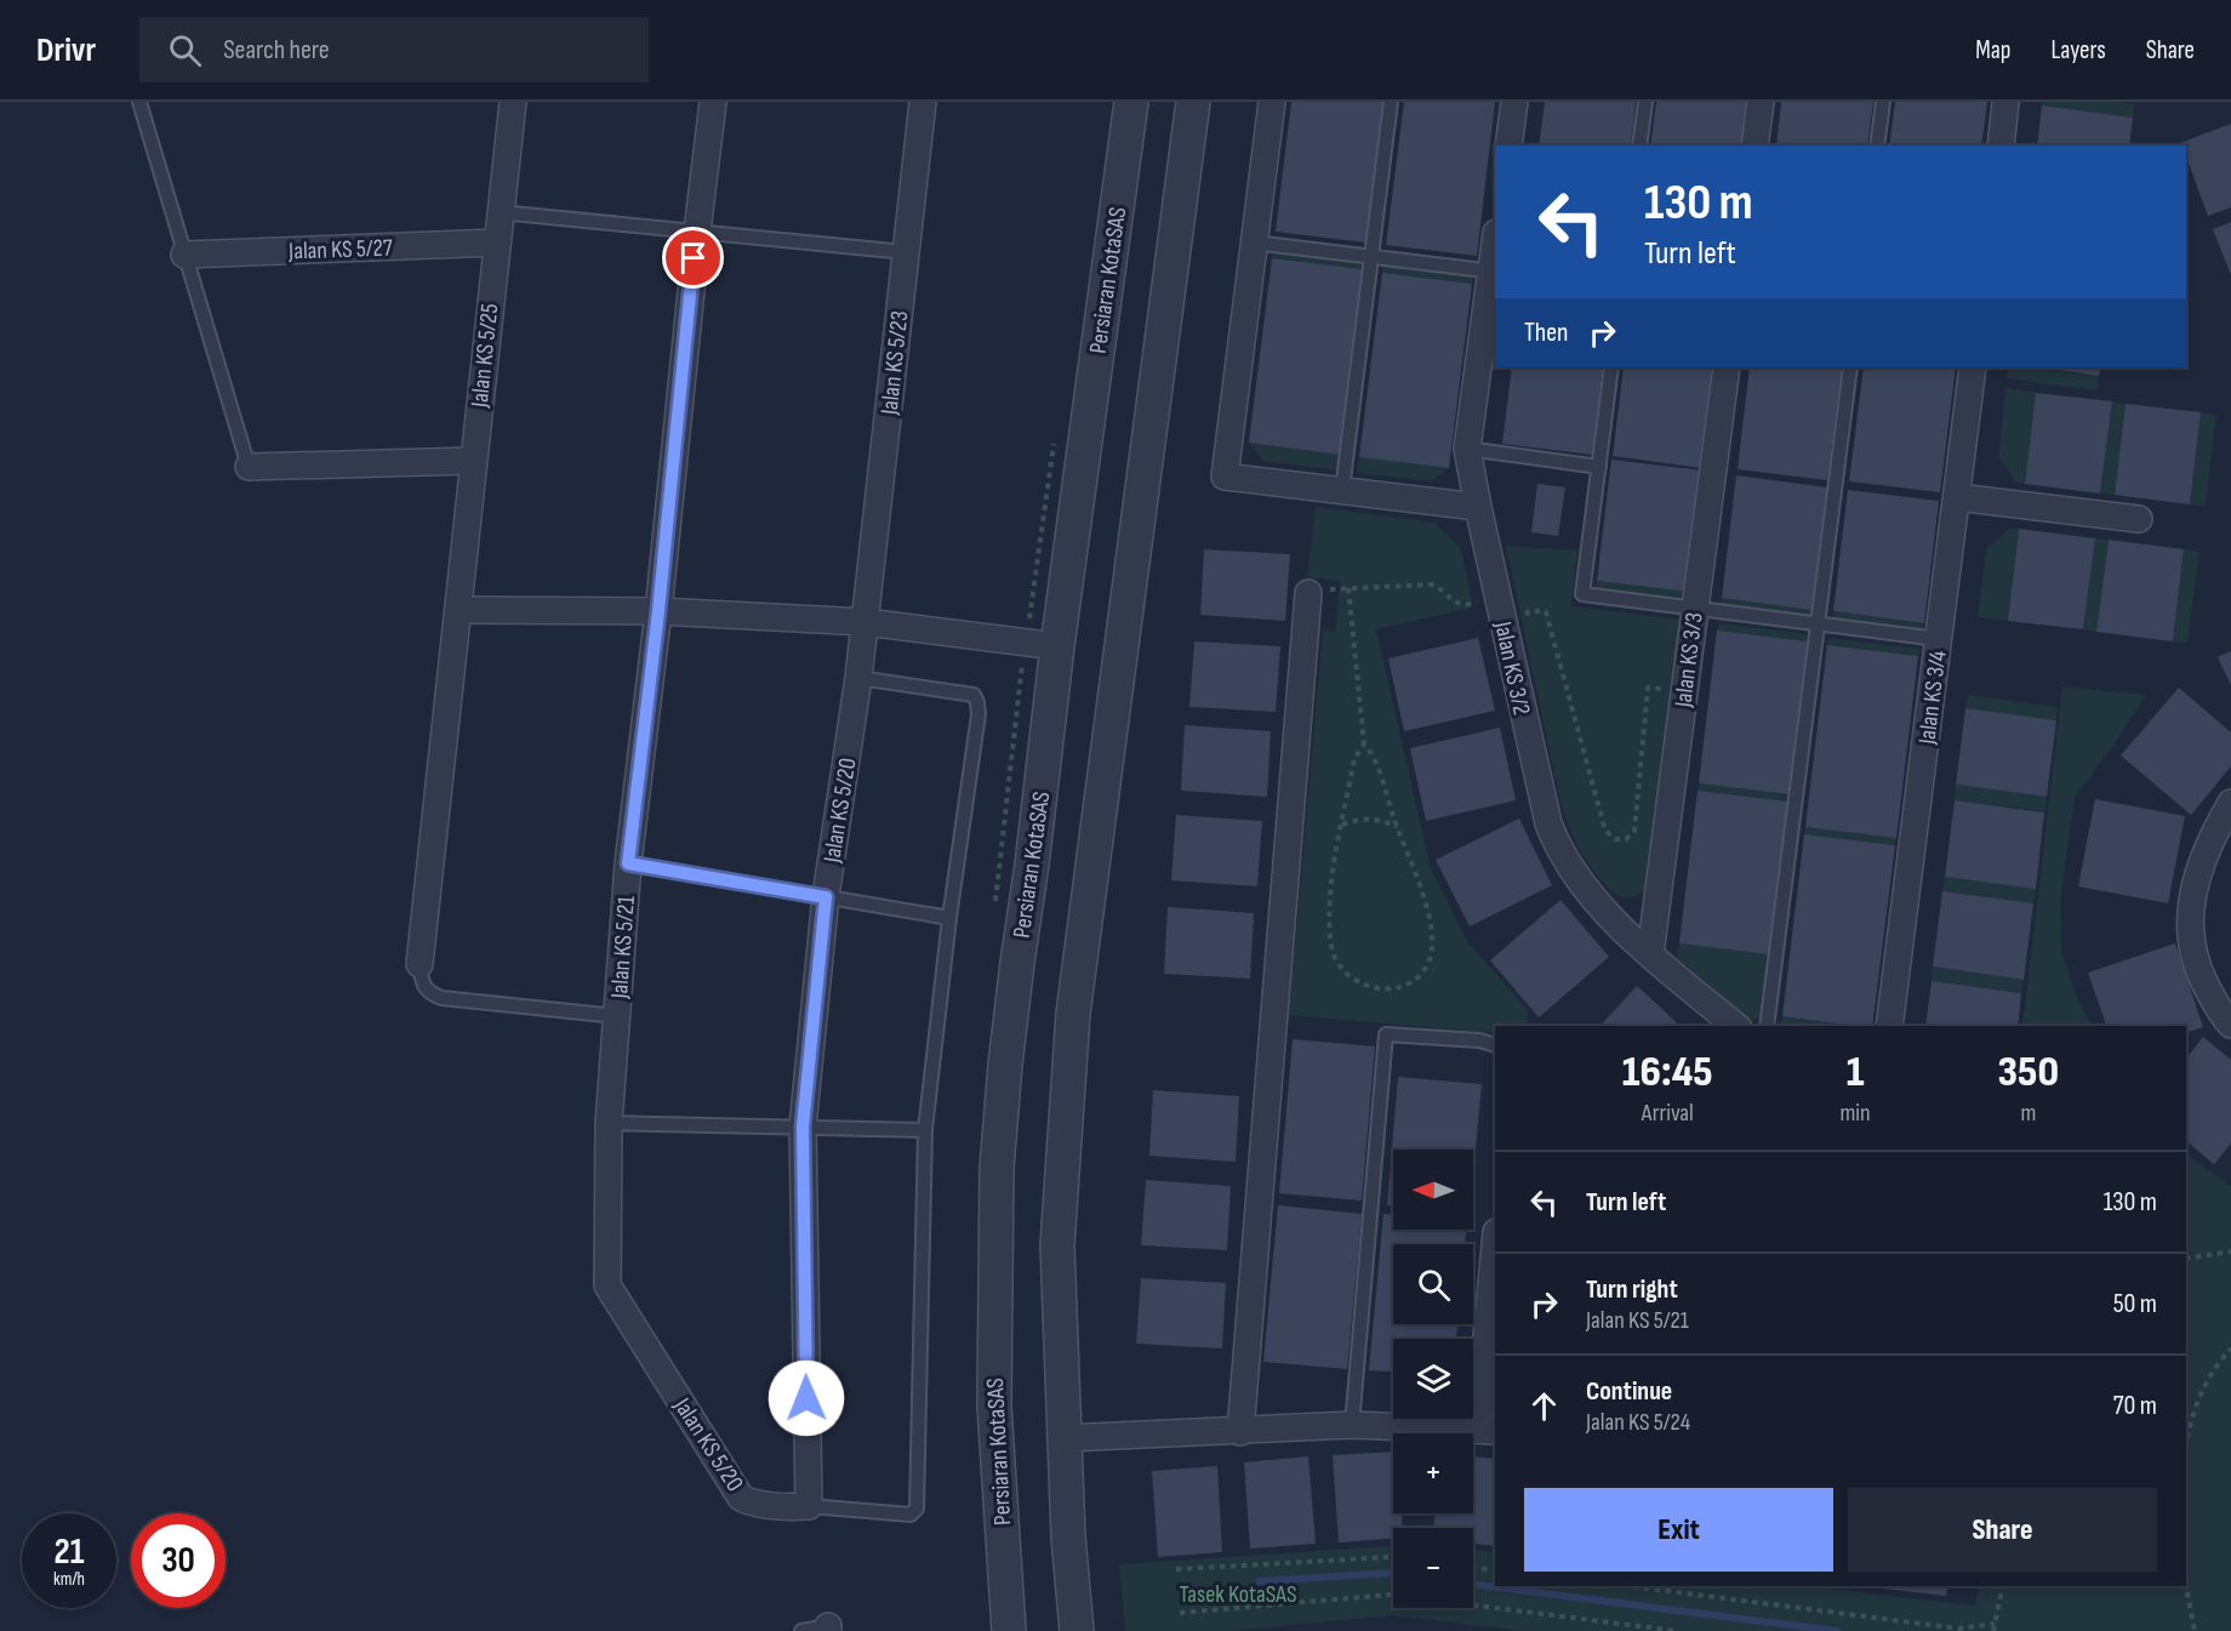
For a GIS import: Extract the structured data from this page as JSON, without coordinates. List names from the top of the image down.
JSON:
{
  "streets": {
    "street": [
      "Jalan KS 5/27",
      "Persiaran KotaSAS",
      "Jalan KS 5/25",
      "Jalan KS 5/23",
      "Jalan KS 3/3",
      "Jalan KS 3/2",
      "Jalan KS 3/4",
      "Jalan KS 5/20",
      "Jalan KS 5/21"
    ]
  },
  "crossings": [
    ["Jalan KS 5/27", "Jalan KS 5/25"],
    ["Jalan KS 5/23", "Jalan KS 5/20"],
    ["Jalan KS 3/3", "Jalan KS 3/2"],
    ["Jalan KS 5/20", "Jalan KS 5/21"]
  ],
  "parks": ["Tasek KotaSAS"],
  "north": "left",
  "page": {
    "header": "Drivr",
    "search": "Search here",
    "nav": ["Map", "Layers", "Share"],
    "turn": ["130 m", "Turn left"],
    "then": "Then",
    "eta": [
      "16:45",
      "Arrival",
      "1",
      "min",
      "350",
      "m"
    ],
    "map_buttons": ["+", "−"],
    "list": [
      {
        "name": "Turn left",
        "value": "130 m"
      },
      {
        "name": "Turn right",
        "note": "Jalan KS 5/21",
        "value": "50 m"
      },
      {
        "name": "Continue",
        "note": "Jalan KS 5/24",
        "value": "70 m"
      }
    ],
    "buttons": ["Exit", "Share"],
    "speed": "21 km/h",
    "limit": "30"
  }
}
